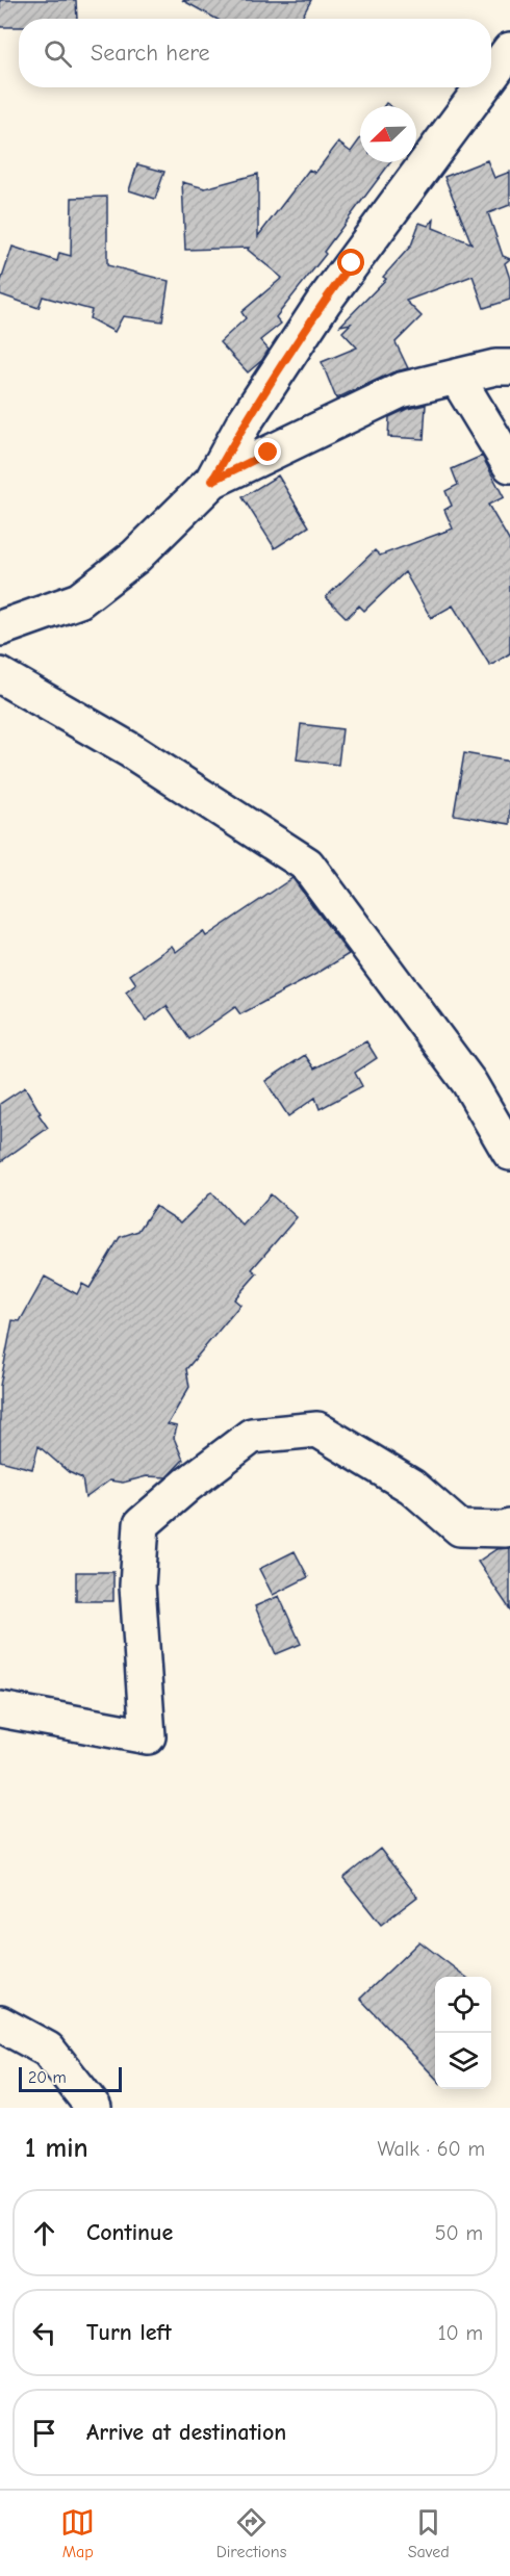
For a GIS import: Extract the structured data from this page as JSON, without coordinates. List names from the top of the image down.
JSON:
{
  "scale_bar": "20 m",
  "north": "bottom left",
  "page": {
    "search": "Search here",
    "scale": "20 m",
    "heading": ["1 min", "Walk · 60 m"],
    "list": [
      ["Continue", "50 m"],
      ["Turn left", "10 m"],
      "Arrive at destination"
    ],
    "nav": ["Map", "Directions", "Saved"]
  }
}
